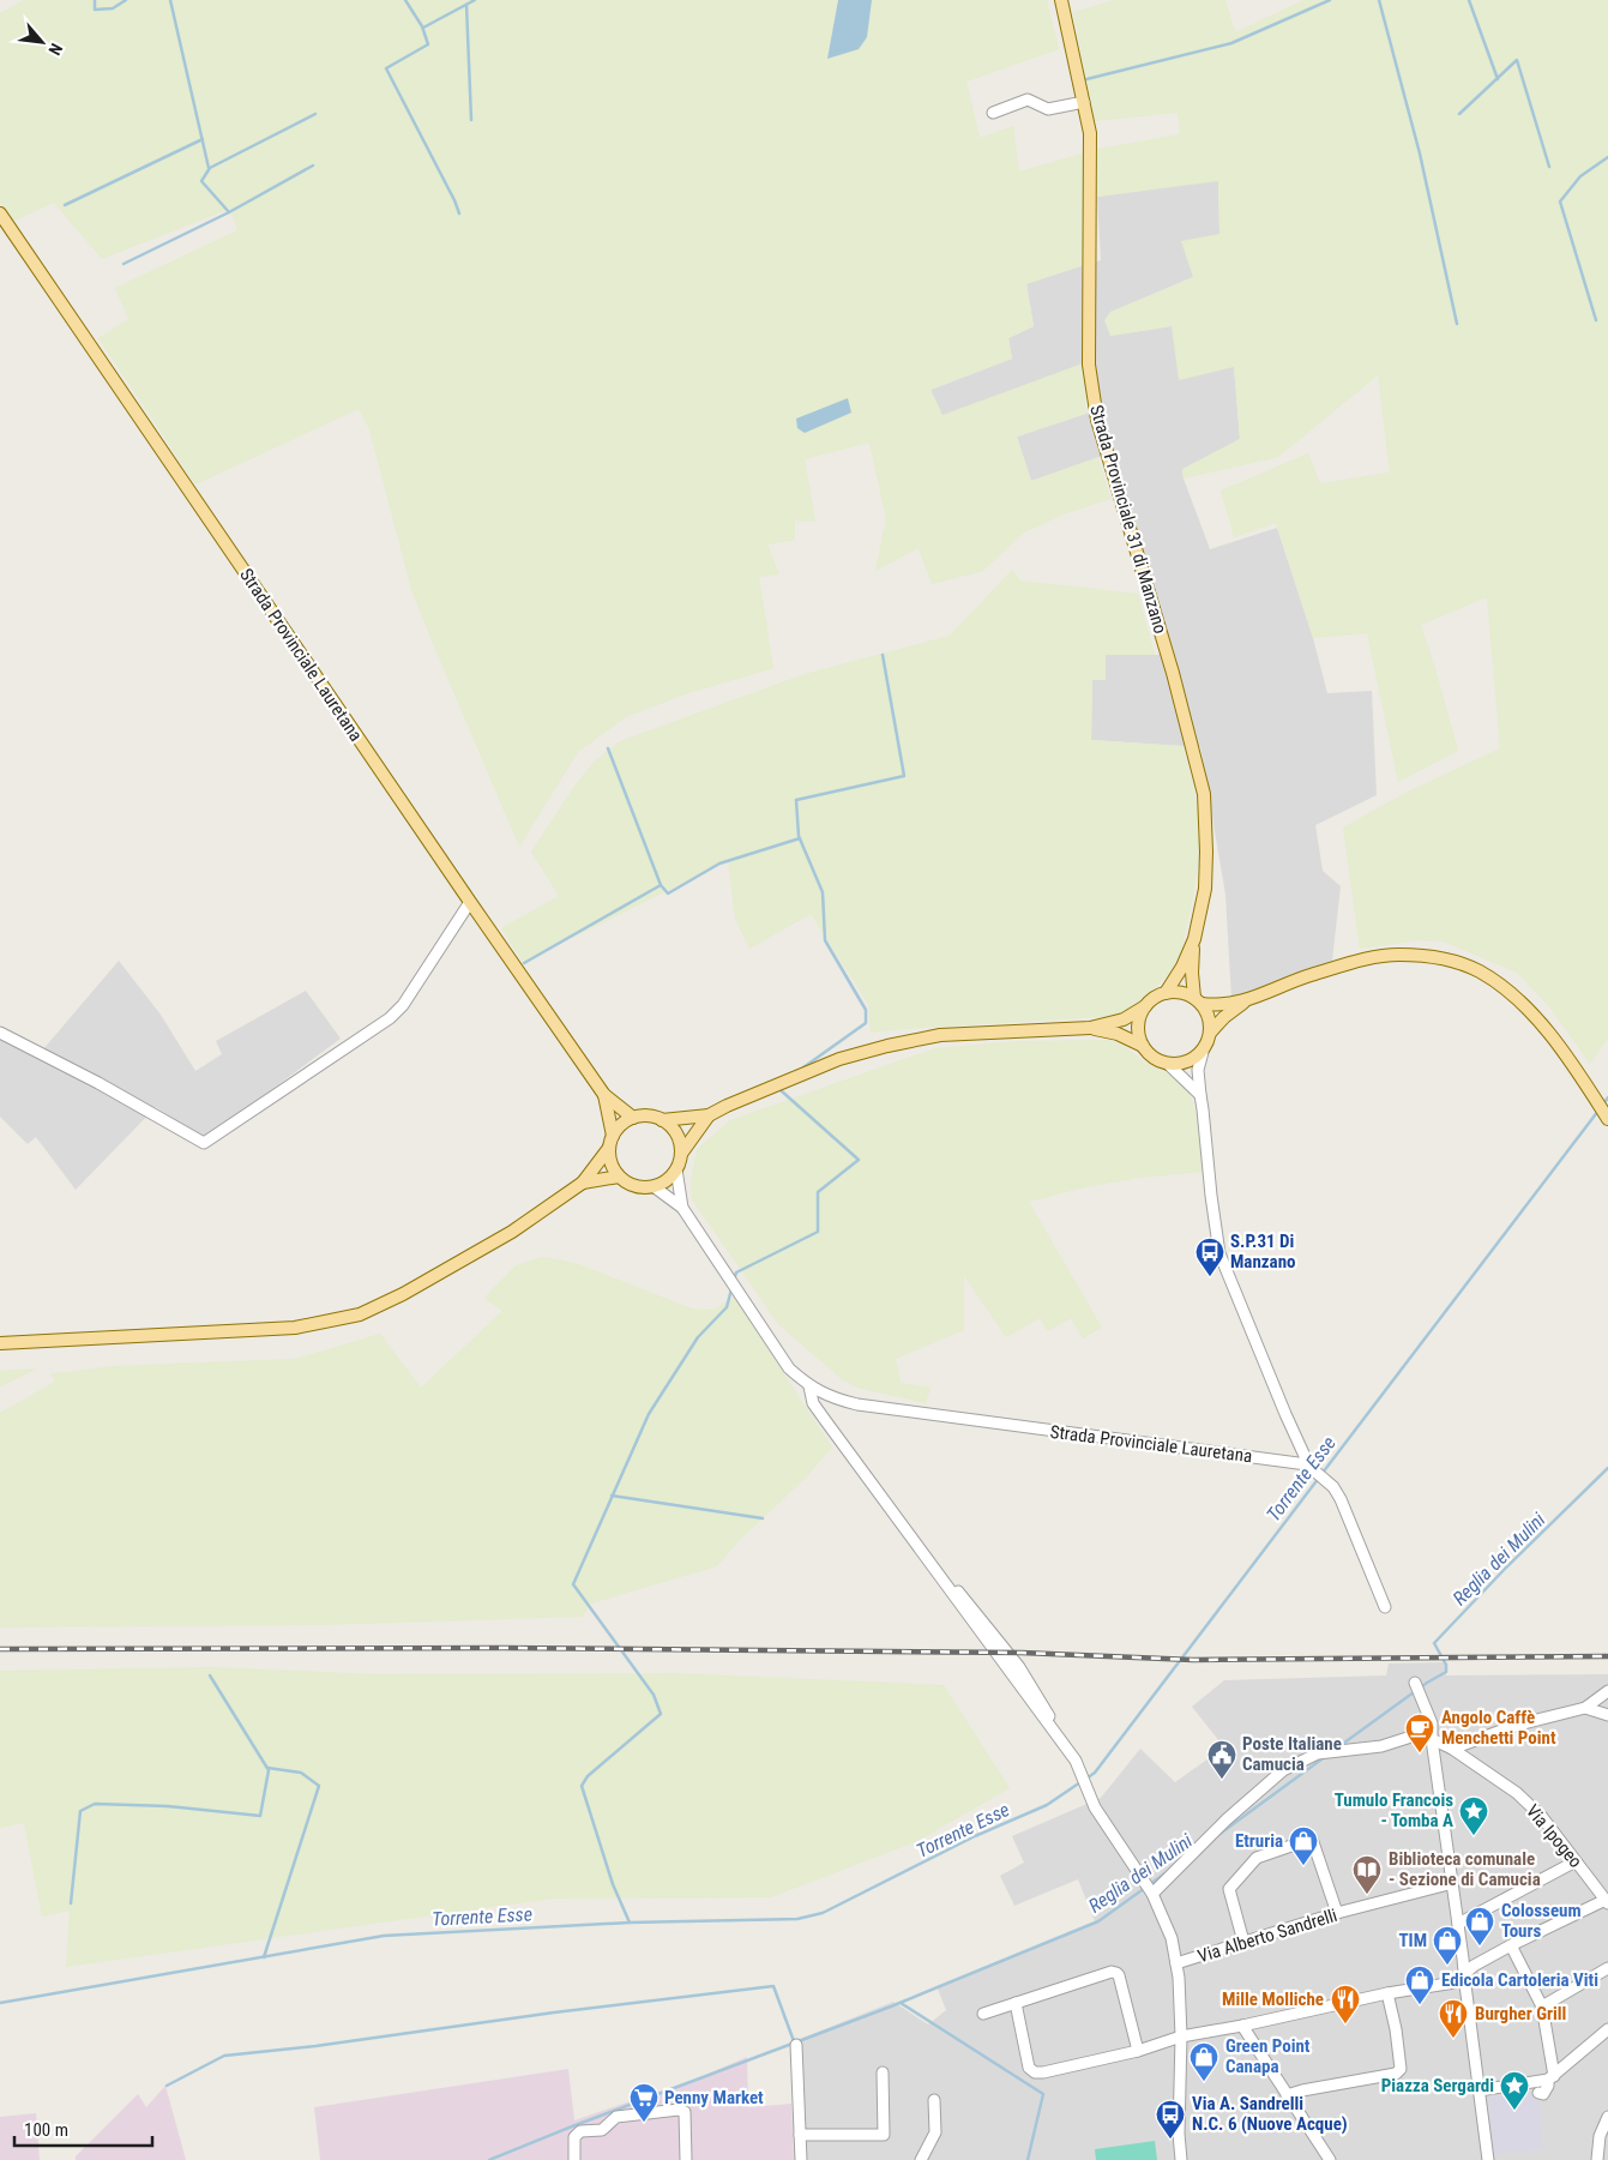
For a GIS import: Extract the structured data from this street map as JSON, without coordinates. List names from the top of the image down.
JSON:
{
  "streets": {
    "main road": ["Strada Provinciale 31 di Manzano", "Strada Provinciale Lauretana"],
    "street": ["Via Ipogeo", "Via Alberto Sandrelli"]
  },
  "crossings": [
    ["Strada Provinciale Lauretana", "Via Alberto Sandrelli"]
  ],
  "water": ["Torrente Esse", "Reglia dei Mulini"],
  "places": {
    "bus stop": ["S.P.31 Di Manzano", "Via A. Sandrelli N.C. 6 (Nuove Acque)"],
    "cafe": ["Angolo Caffè Menchetti Point"],
    "public building": ["Poste Italiane Camucia"],
    "place": ["Tumulo Francois - Tomba A", "Piazza Sergardi"],
    "shop": [
      "Etruria",
      "Colosseum Tours",
      "TIM",
      "Edicola Cartoleria Viti",
      "Green Point Canapa"
    ],
    "library": ["Biblioteca comunale - Sezione di Camucia"],
    "restaurant": ["Mille Molliche", "Burgher Grill"],
    "supermarket": ["Penny Market"]
  },
  "scale_bar": "100 m",
  "north": "bottom right"
}
